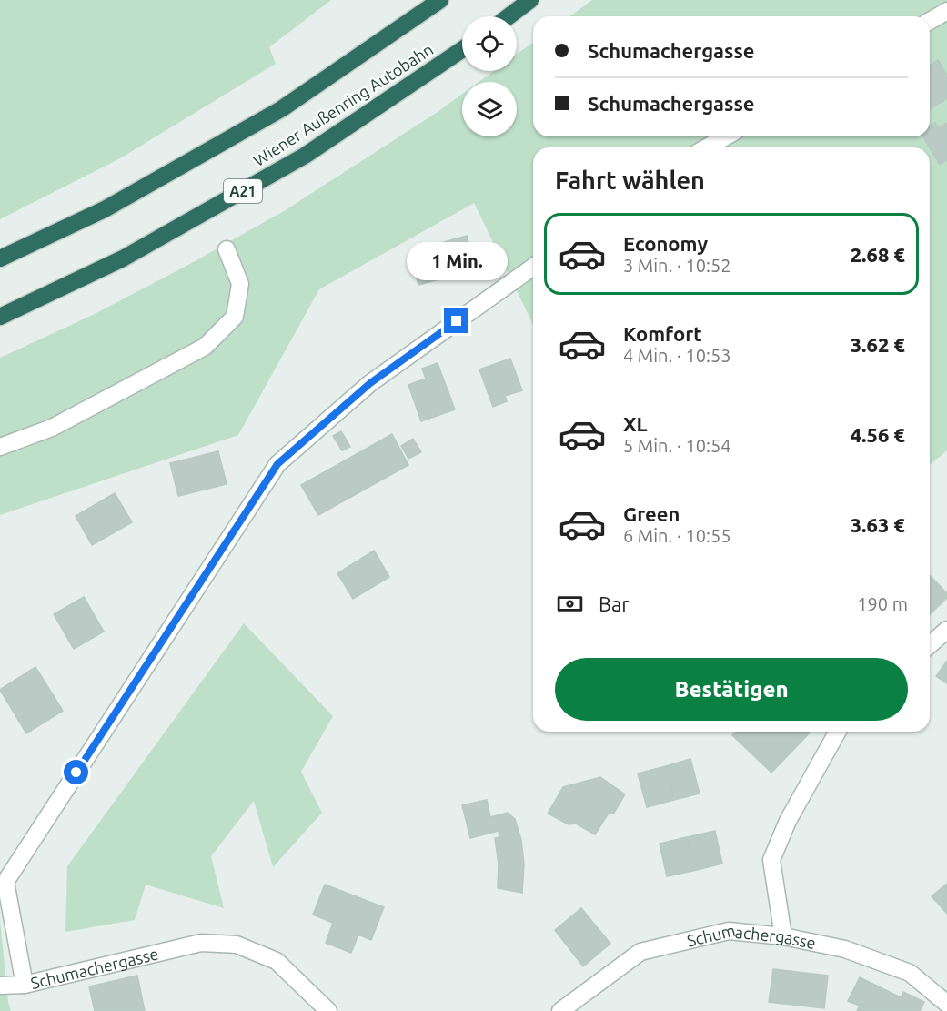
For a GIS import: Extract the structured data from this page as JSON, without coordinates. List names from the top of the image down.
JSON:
{
  "streets": {
    "highway": ["Wiener Außenring Autobahn", "A21"],
    "street": ["Schumachergasse"]
  },
  "page": {
    "banner": ["Schumachergasse", "Schumachergasse"],
    "heading": "Fahrt wählen",
    "list": [
      {
        "name": "Economy",
        "note": "3 Min. · 10:52",
        "value": "2.68 €"
      },
      {
        "name": "Komfort",
        "note": "4 Min. · 10:53",
        "value": "3.62 €"
      },
      {
        "name": "XL",
        "note": "5 Min. · 10:54",
        "value": "4.56 €"
      },
      {
        "name": "Green",
        "note": "6 Min. · 10:55",
        "value": "3.63 €"
      }
    ],
    "bubble": "1 Min.",
    "pay": ["Bar", "190 m"],
    "buttons": "Bestätigen"
  }
}
